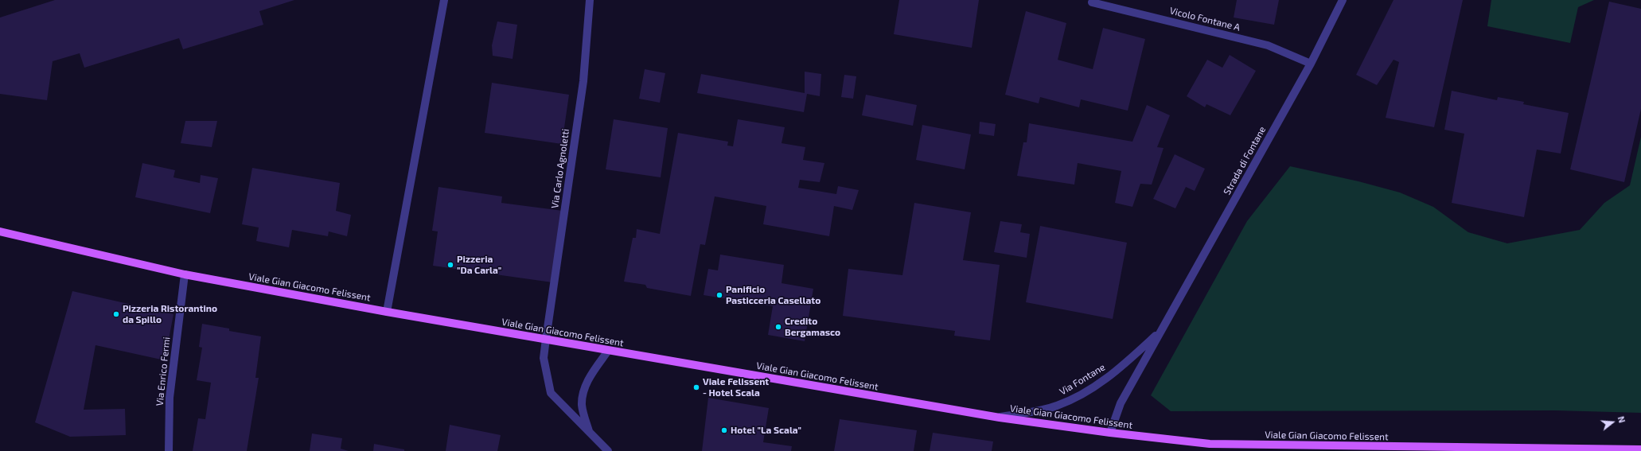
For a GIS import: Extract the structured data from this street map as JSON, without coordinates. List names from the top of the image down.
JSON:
{
  "streets": {
    "main road": ["Viale Gian Giacomo Felissent"],
    "street": [
      "Vicolo Fontane A",
      "Strada di Fontane",
      "Via Carlo Agnoletti",
      "Via Enrico Fermi",
      "Via Fontane"
    ]
  },
  "crossings": [
    ["Vicolo Fontane A", "Strada di Fontane"],
    ["Strada di Fontane", "Viale Gian Giacomo Felissent"],
    ["Strada di Fontane", "Via Fontane"],
    ["Via Carlo Agnoletti", "Viale Gian Giacomo Felissent"],
    ["Viale Gian Giacomo Felissent", "Via Enrico Fermi"],
    ["Viale Gian Giacomo Felissent", "Via Fontane"]
  ],
  "places": [
    "Pizzeria \"Da Carla\"",
    "Panificio Pasticceria Casellato",
    "Pizzeria Ristorantino da Spillo",
    "Credito Bergamasco",
    "Viale Felissent - Hotel Scala",
    "Hotel \"La Scala\""
  ],
  "north": "right"
}
